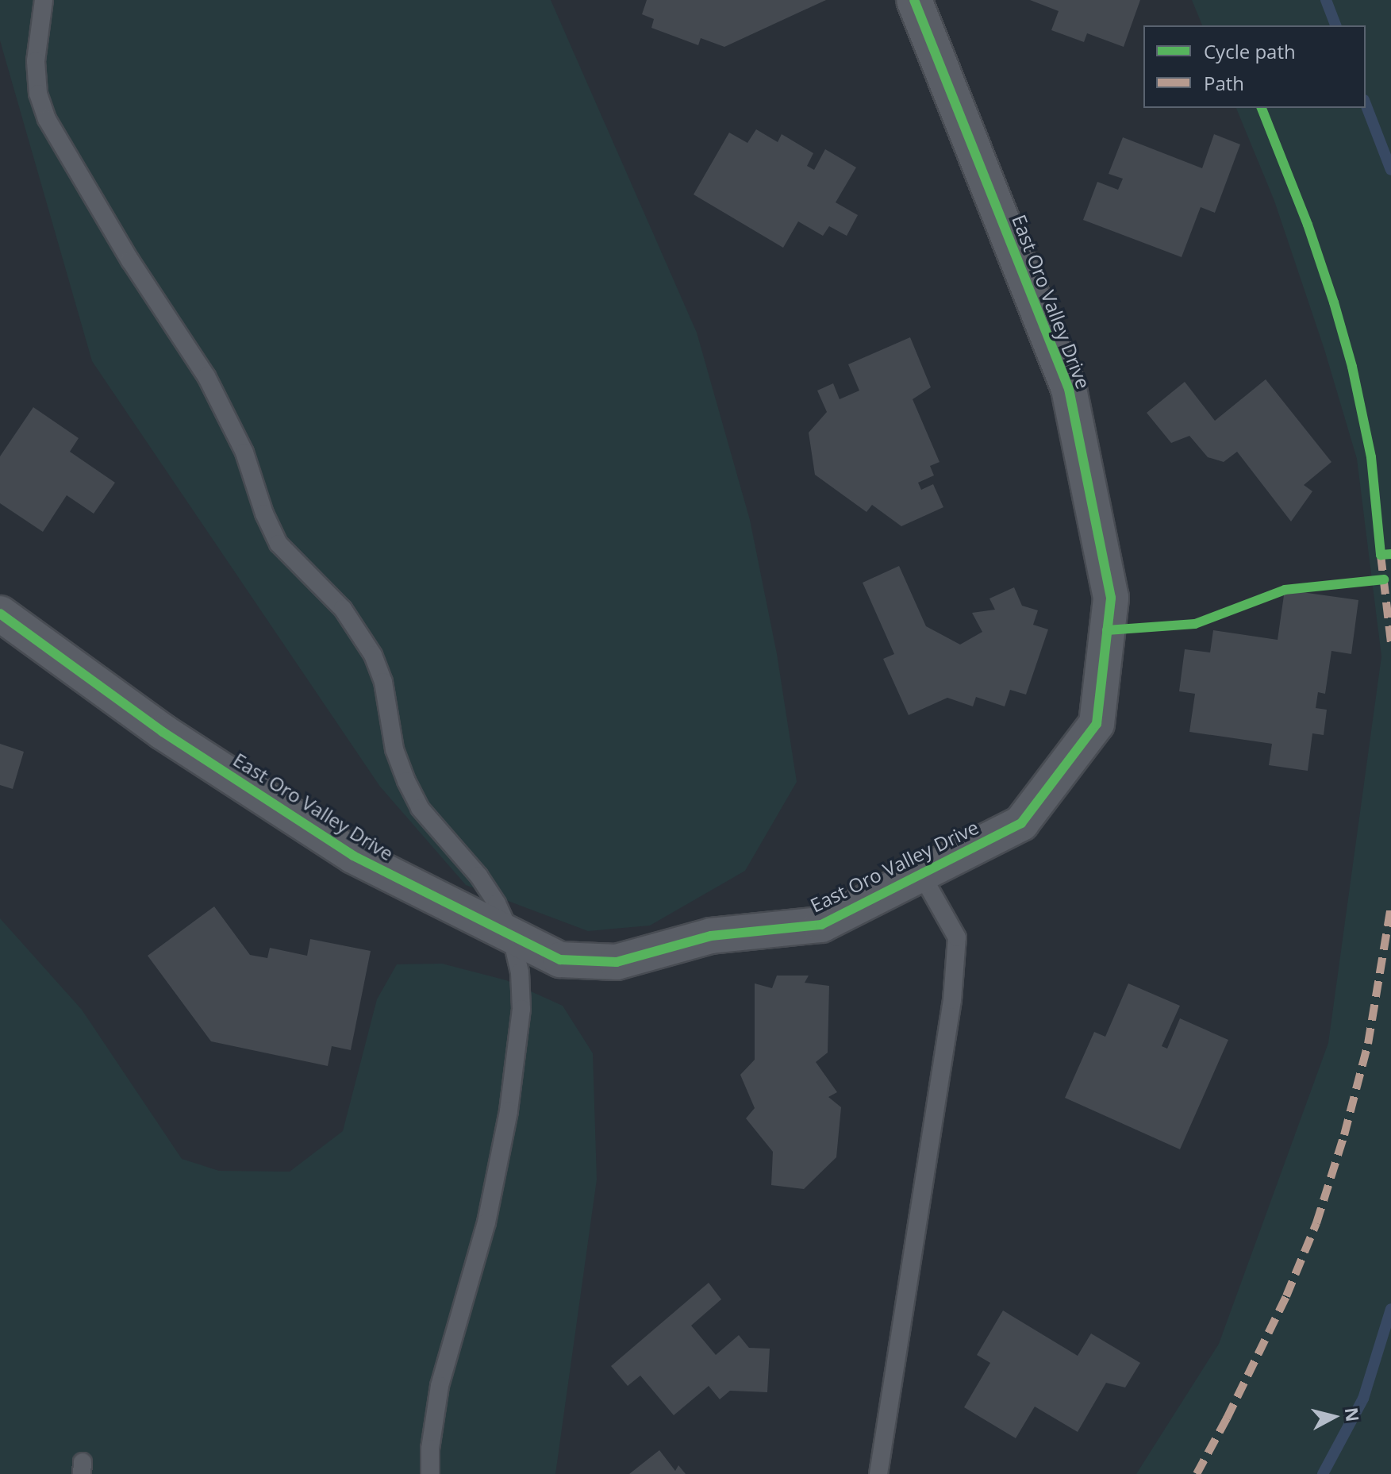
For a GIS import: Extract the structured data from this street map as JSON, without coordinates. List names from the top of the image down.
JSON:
{
  "streets": {
    "street": ["East Oro Valley Drive"]
  },
  "legend": ["Cycle path", "Path"],
  "north": "right"
}
